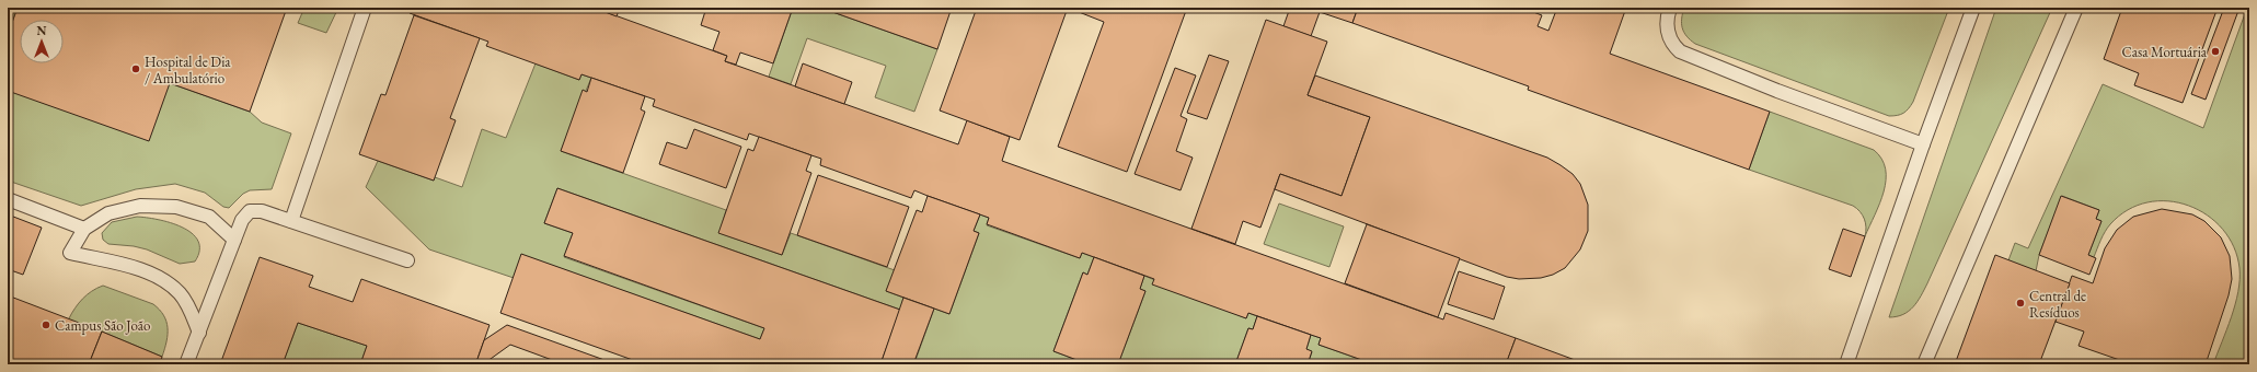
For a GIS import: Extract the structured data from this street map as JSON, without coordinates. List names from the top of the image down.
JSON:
{
  "places": [
    "Casa Mortuária",
    "Hospital de Dia / Ambulatório",
    "Central de Resíduos",
    "Campus São João"
  ],
  "north": "top"
}
